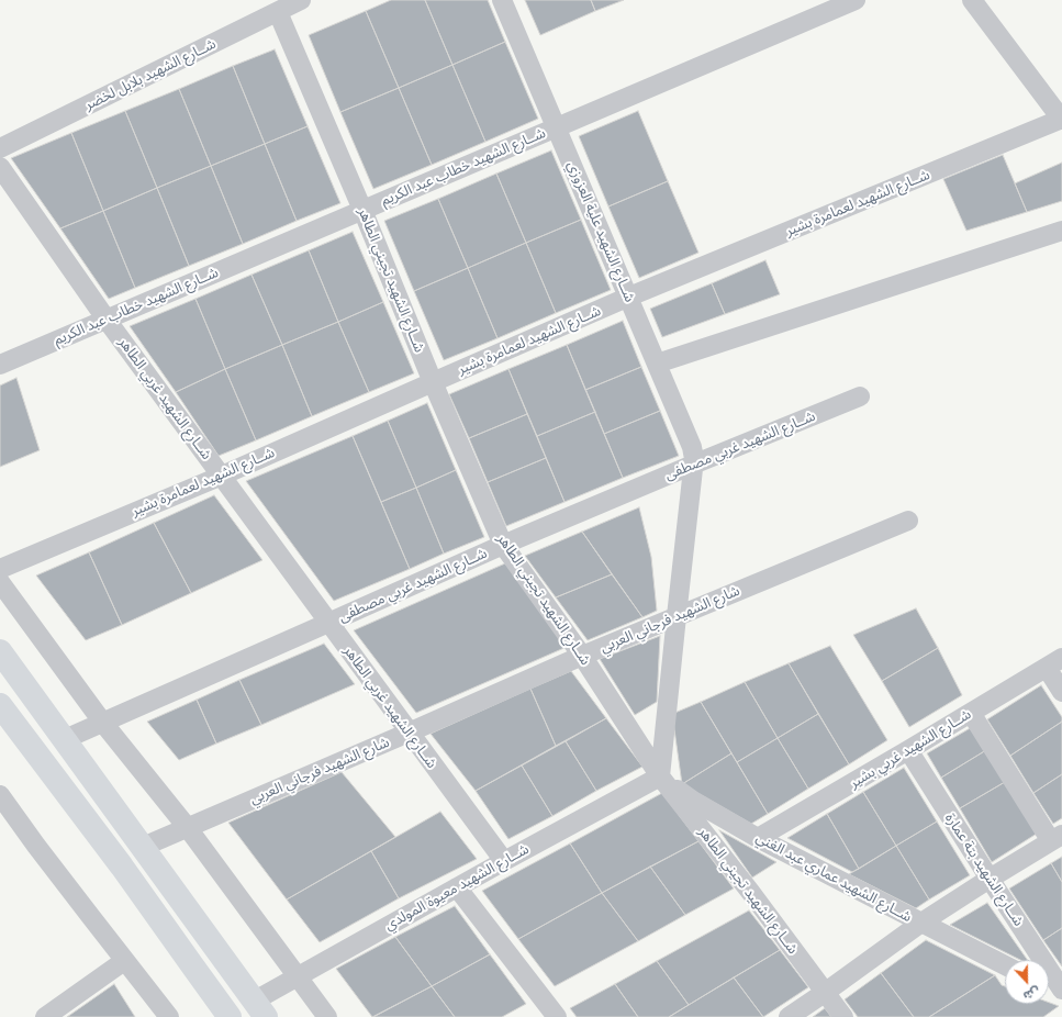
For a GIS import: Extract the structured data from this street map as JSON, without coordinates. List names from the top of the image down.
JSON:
{
  "streets": {
    "street": [
      "شــارع الشهيد بلابل لخضر",
      "شــارع الشهيد خطاب عبد الكريم",
      "شــارع الشهيد لعمامرة بشير",
      "شــارع الشهيد علية العزوزي",
      "شــارع الشهيد تجيني الطاهر",
      "شــارع الشهيد غربي الطاهر",
      "شــارع الشهيد غربي مصطفى",
      "شارع الشهيد فرجاني العربي",
      "شــارع الشهيد غربي بشير",
      "شــارع الشهيد بتة عمارة",
      "شــارع الشهيد عماري عبد الغني",
      "شــارع الشهيد معيوة المولدي"
    ]
  },
  "crossings": [
    ["شــارع الشهيد بلابل لخضر", "شــارع الشهيد تجيني الطاهر"],
    ["شــارع الشهيد خطاب عبد الكريم", "شــارع الشهيد علية العزوزي"],
    ["شــارع الشهيد خطاب عبد الكريم", "شــارع الشهيد تجيني الطاهر"],
    ["شــارع الشهيد خطاب عبد الكريم", "شــارع الشهيد غربي الطاهر"],
    ["شــارع الشهيد لعمامرة بشير", "شــارع الشهيد علية العزوزي"],
    ["شــارع الشهيد لعمامرة بشير", "شــارع الشهيد تجيني الطاهر"],
    ["شــارع الشهيد لعمامرة بشير", "شــارع الشهيد غربي الطاهر"],
    ["شــارع الشهيد علية العزوزي", "شــارع الشهيد تجيني الطاهر"],
    ["شــارع الشهيد علية العزوزي", "شــارع الشهيد غربي مصطفى"],
    ["شــارع الشهيد علية العزوزي", "شارع الشهيد فرجاني العربي"],
    ["شــارع الشهيد علية العزوزي", "شــارع الشهيد عماري عبد الغني"],
    ["شــارع الشهيد علية العزوزي", "شــارع الشهيد معيوة المولدي"],
    ["شــارع الشهيد تجيني الطاهر", "شــارع الشهيد غربي مصطفى"],
    ["شــارع الشهيد تجيني الطاهر", "شارع الشهيد فرجاني العربي"],
    ["شــارع الشهيد تجيني الطاهر", "شــارع الشهيد عماري عبد الغني"],
    ["شــارع الشهيد تجيني الطاهر", "شــارع الشهيد معيوة المولدي"],
    ["شــارع الشهيد غربي الطاهر", "شــارع الشهيد غربي مصطفى"],
    ["شــارع الشهيد غربي الطاهر", "شارع الشهيد فرجاني العربي"],
    ["شــارع الشهيد غربي الطاهر", "شــارع الشهيد معيوة المولدي"],
    ["شــارع الشهيد غربي بشير", "شــارع الشهيد بتة عمارة"],
    ["شــارع الشهيد غربي بشير", "شــارع الشهيد عماري عبد الغني"],
    ["شــارع الشهيد عماري عبد الغني", "شــارع الشهيد معيوة المولدي"]
  ],
  "north": "bottom"
}
